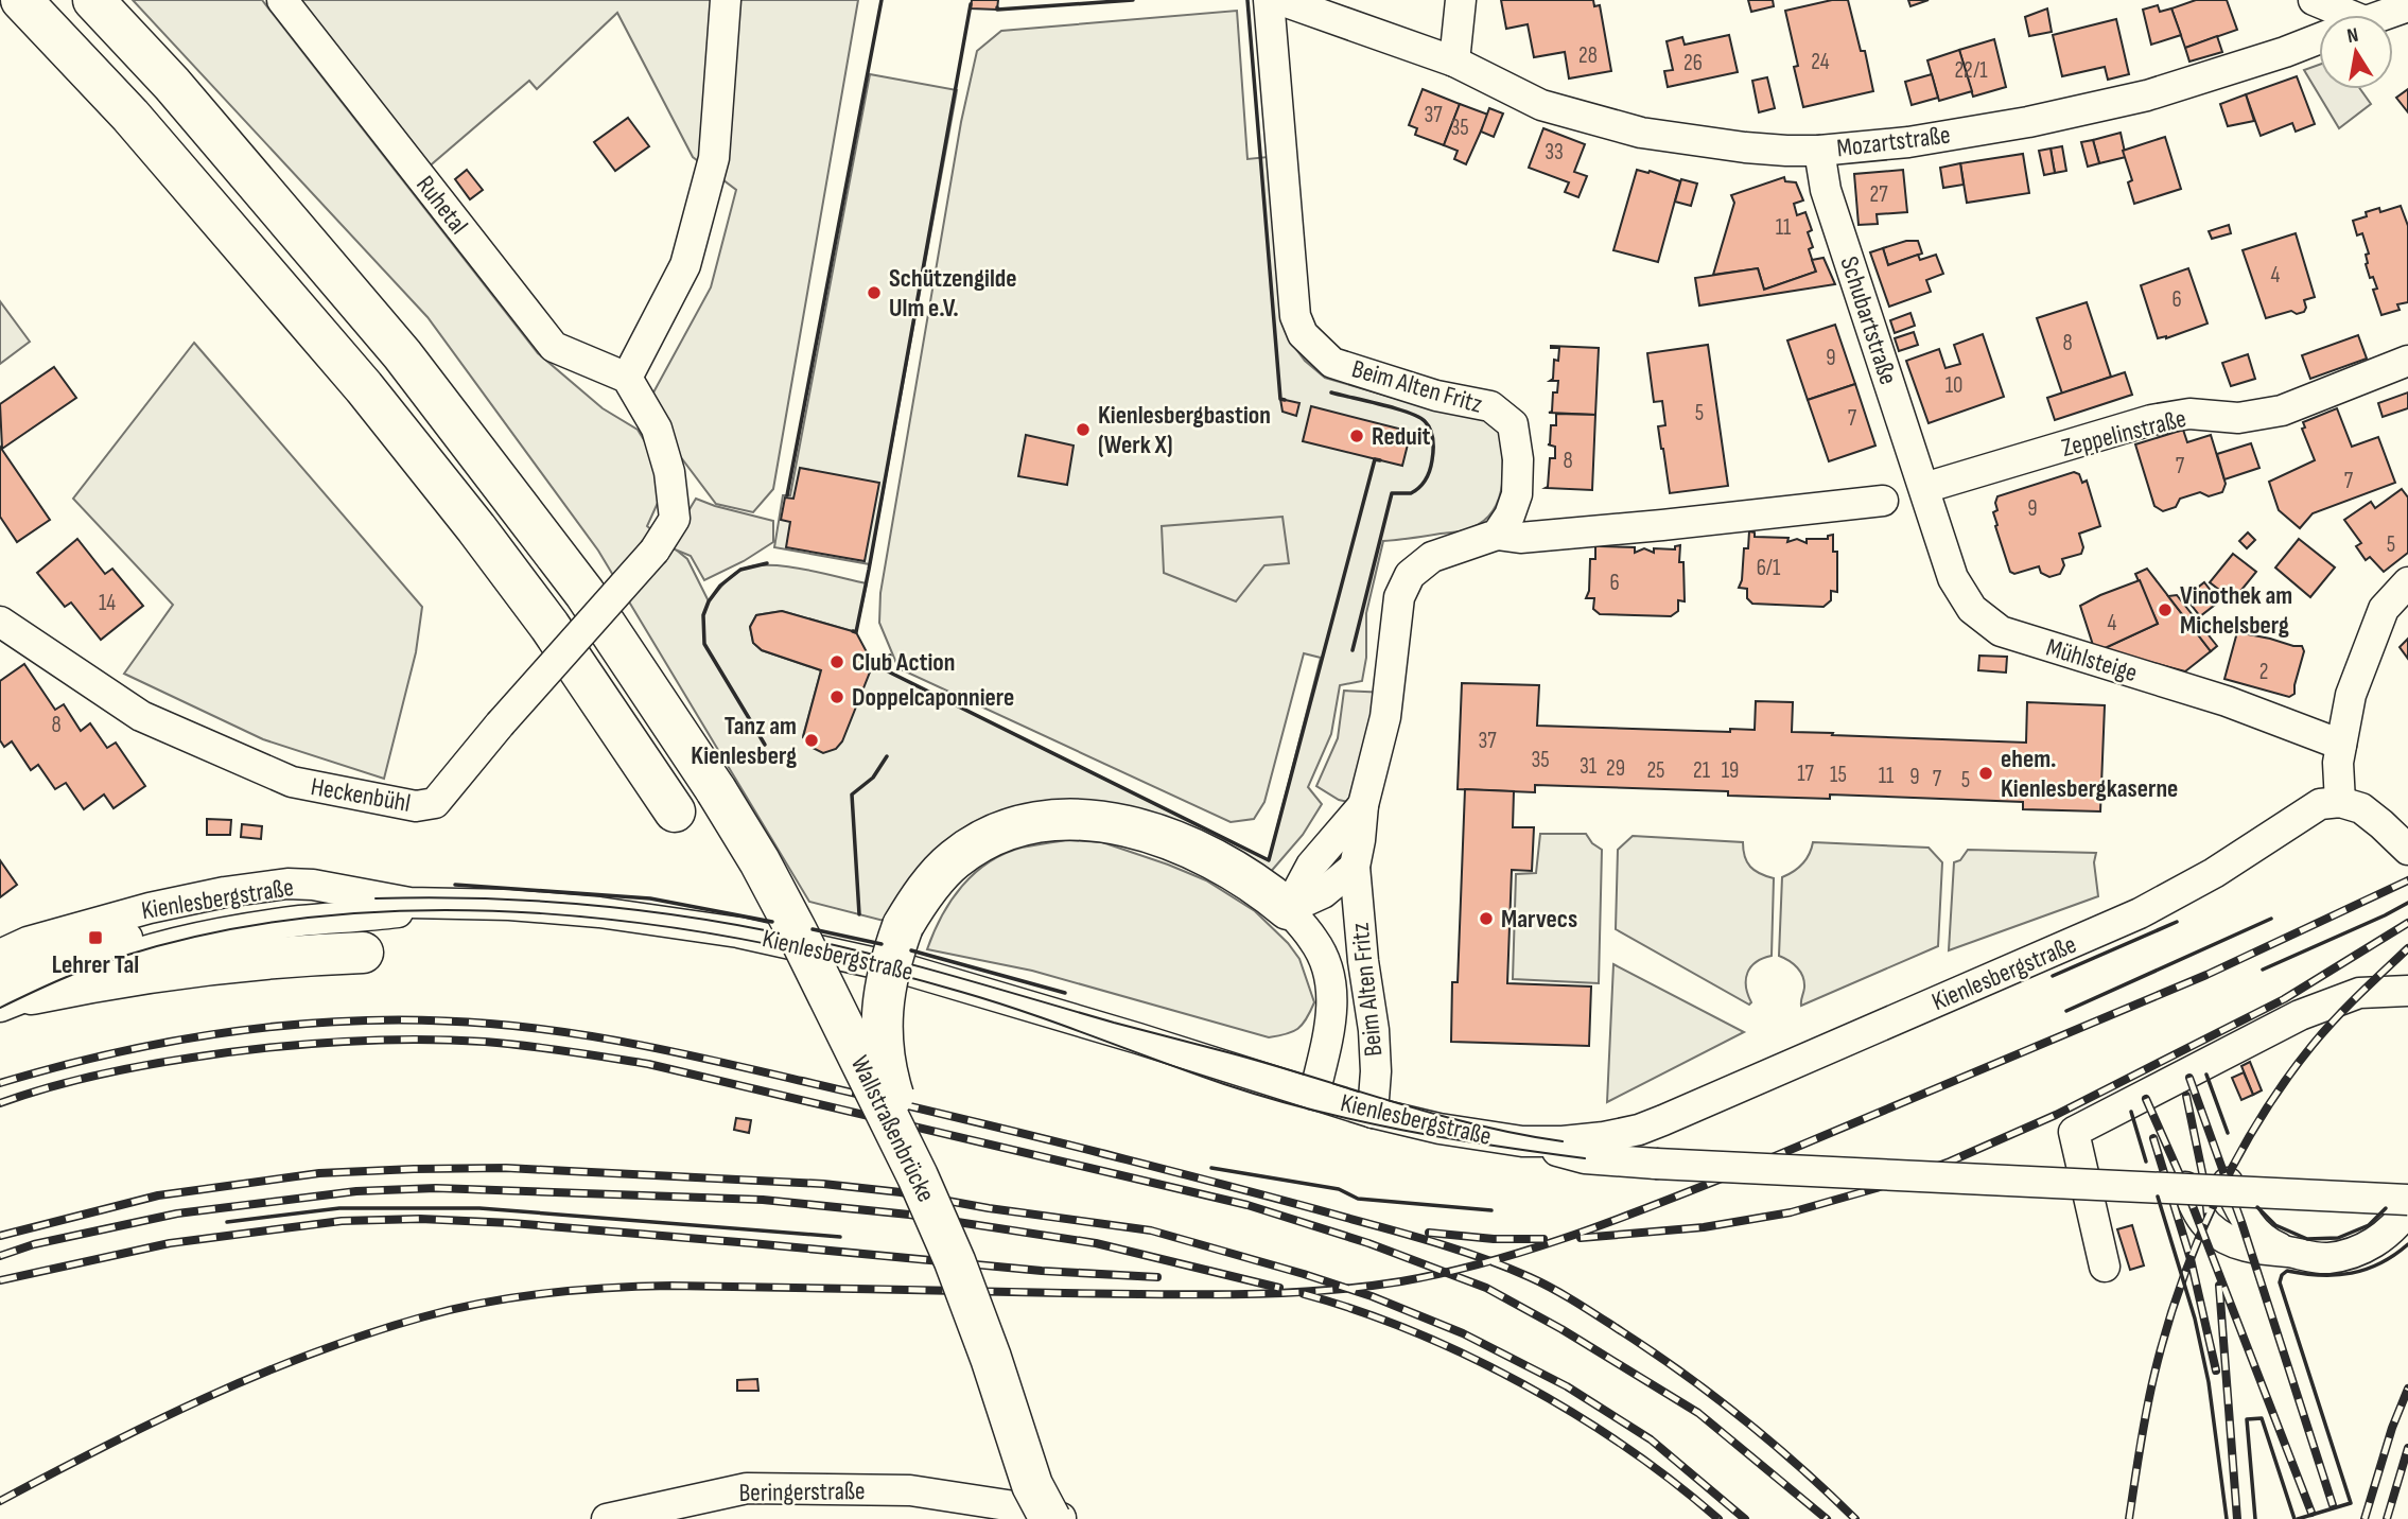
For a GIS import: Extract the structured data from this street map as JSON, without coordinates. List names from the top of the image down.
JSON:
{
  "streets": {
    "highway": ["Wallstraßenbrücke"],
    "street": [
      "Mozartstraße",
      "Ruhetal",
      "Schubartstraße",
      "Beim Alten Fritz",
      "Zeppelinstraße",
      "Mühlsteige",
      "Heckenbühl",
      "Kienlesbergstraße",
      "Beringerstraße"
    ]
  },
  "crossings": [
    ["Mozartstraße", "Schubartstraße"],
    ["Ruhetal", "Heckenbühl"],
    ["Schubartstraße", "Zeppelinstraße"],
    ["Schubartstraße", "Mühlsteige"],
    ["Beim Alten Fritz", "Kienlesbergstraße"],
    ["Zeppelinstraße", "Mühlsteige"]
  ],
  "places": {
    "other": [
      "Schützengilde Ulm e.V.",
      "Kienlesbergbastion (Werk X)",
      "Reduit",
      "Vinothek am Michelsberg",
      "Club Action",
      "Doppelcaponniere",
      "Tanz am Kienlesberg",
      "ehem. Kienlesbergkaserne",
      "Marvecs"
    ],
    "transit": ["Lehrer Tal"]
  },
  "house_numbers": [
    "28",
    "24",
    "26",
    "22/1",
    "37",
    "35",
    "33",
    "27",
    "11",
    "4",
    "6",
    "8",
    "9",
    "10",
    "5",
    "7",
    "8",
    "7",
    "7",
    "9",
    "5",
    "6/1",
    "6",
    "14",
    "4",
    "2",
    "8",
    "37",
    "35",
    "31",
    "29",
    "25",
    "21",
    "19",
    "17",
    "15",
    "11",
    "9",
    "7",
    "5"
  ],
  "north": "top"
}
